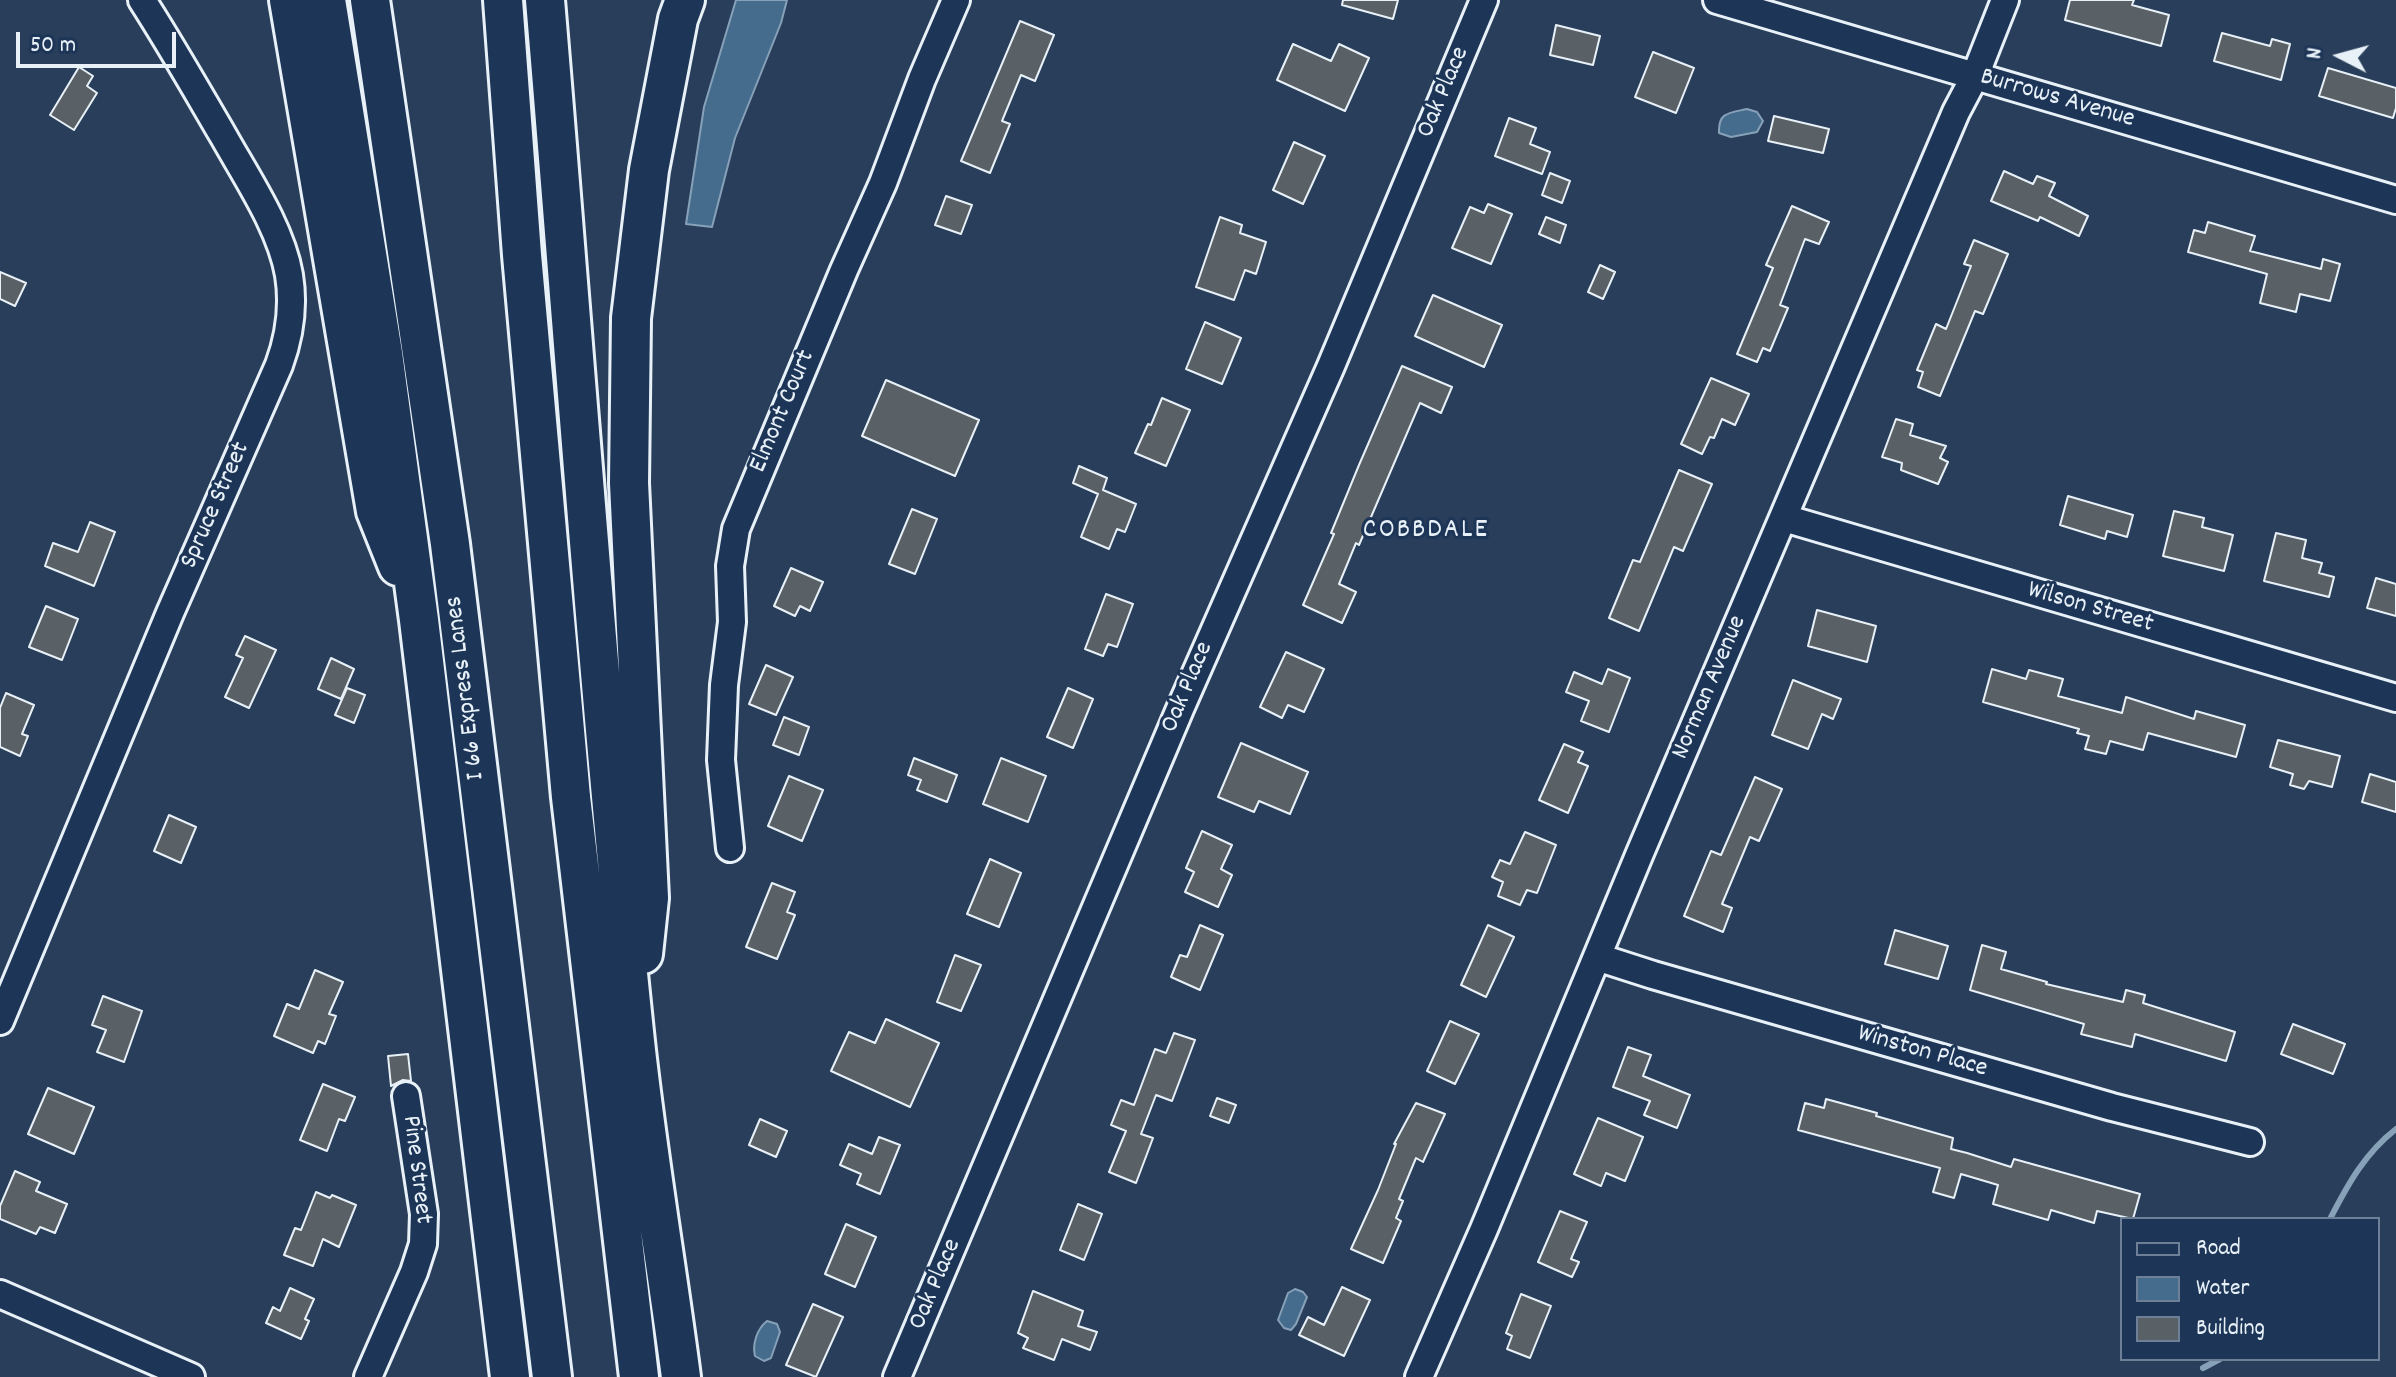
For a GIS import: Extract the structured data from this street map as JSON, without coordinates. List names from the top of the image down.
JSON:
{
  "streets": {
    "highway": ["I 66 Express Lanes"],
    "street": [
      "Oak Place",
      "Burrows Avenue",
      "Elmont Court",
      "Spruce Street",
      "Wilson Street",
      "Norman Avenue",
      "Winston Place",
      "Pine Street"
    ]
  },
  "crossings": [
    ["Burrows Avenue", "Norman Avenue"],
    ["Wilson Street", "Norman Avenue"],
    ["Norman Avenue", "Winston Place"]
  ],
  "districts": ["COBBDALE"],
  "legend": ["Road", "Water", "Building"],
  "scale_bar": "50 m",
  "north": "left"
}
